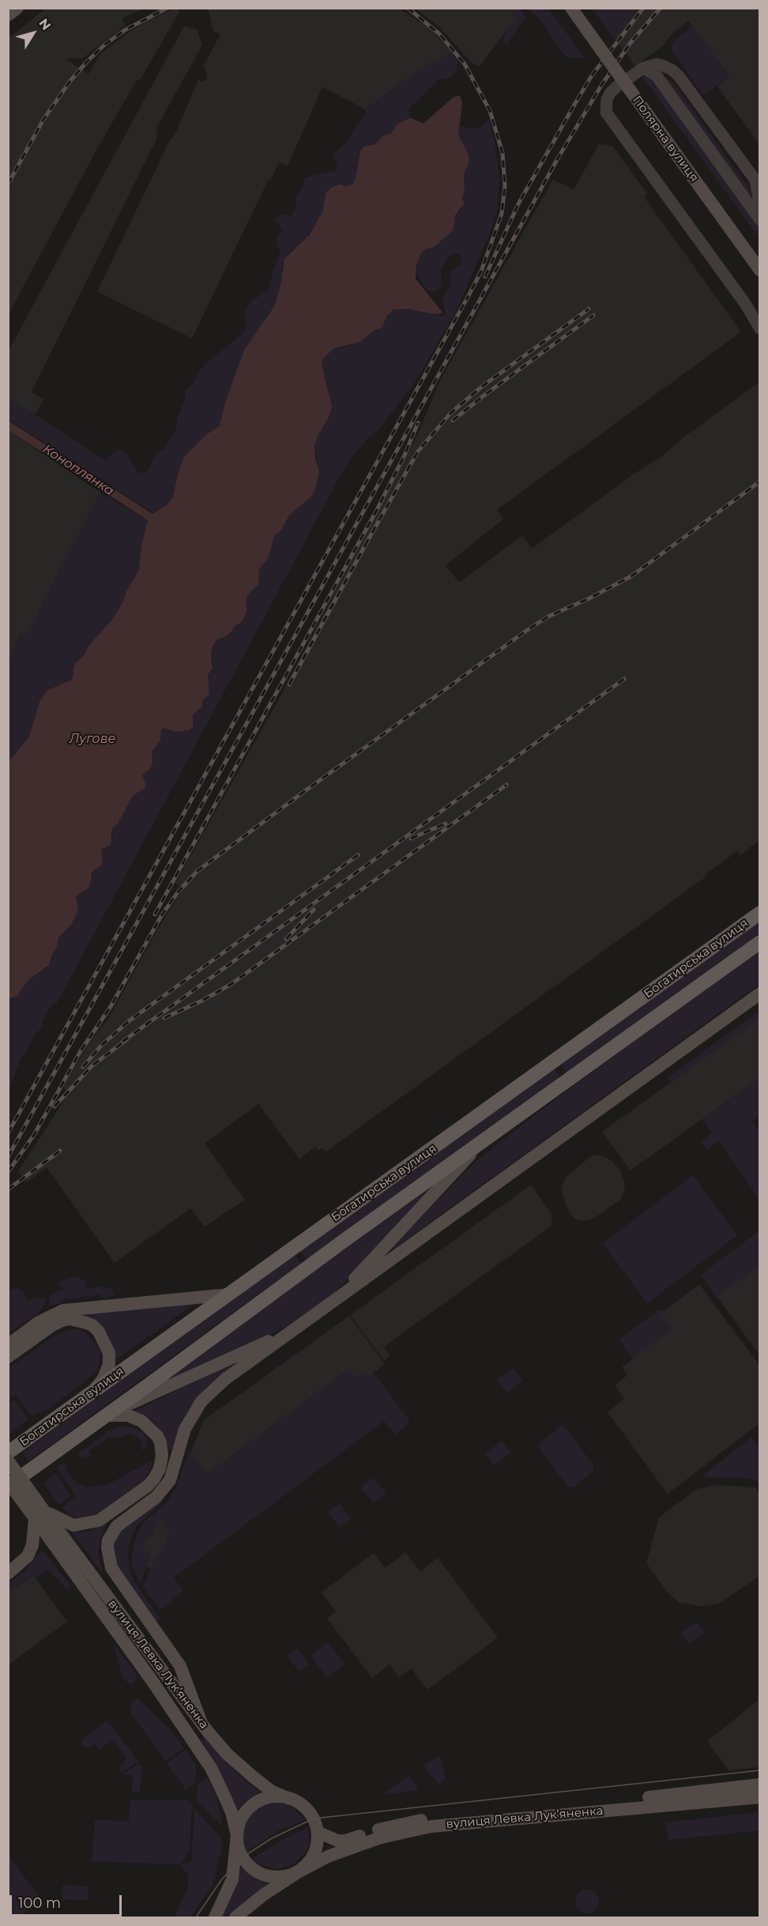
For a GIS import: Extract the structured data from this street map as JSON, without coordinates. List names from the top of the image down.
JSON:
{
  "streets": {
    "main road": ["Полярна вулиця", "Богатирська вулиця", "вулиця Левка Лукʼяненка"]
  },
  "crossings": [
    ["Богатирська вулиця", "вулиця Левка Лукʼяненка"]
  ],
  "water": ["Коноплянка", "Лугове"],
  "scale_bar": "100 m",
  "north": "top right"
}
